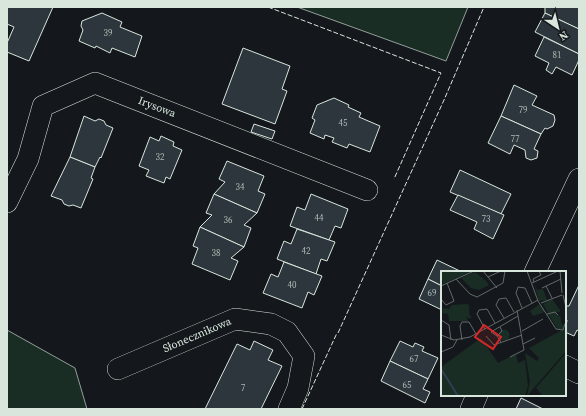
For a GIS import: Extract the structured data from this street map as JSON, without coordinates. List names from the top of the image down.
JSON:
{
  "streets": {
    "street": ["Irysowa", "Słonecznikowa"]
  },
  "house_numbers": [
    "39",
    "81",
    "79",
    "45",
    "77",
    "32",
    "34",
    "44",
    "73",
    "36",
    "42",
    "38",
    "40",
    "69",
    "67",
    "65",
    "7"
  ],
  "north": "bottom right"
}
